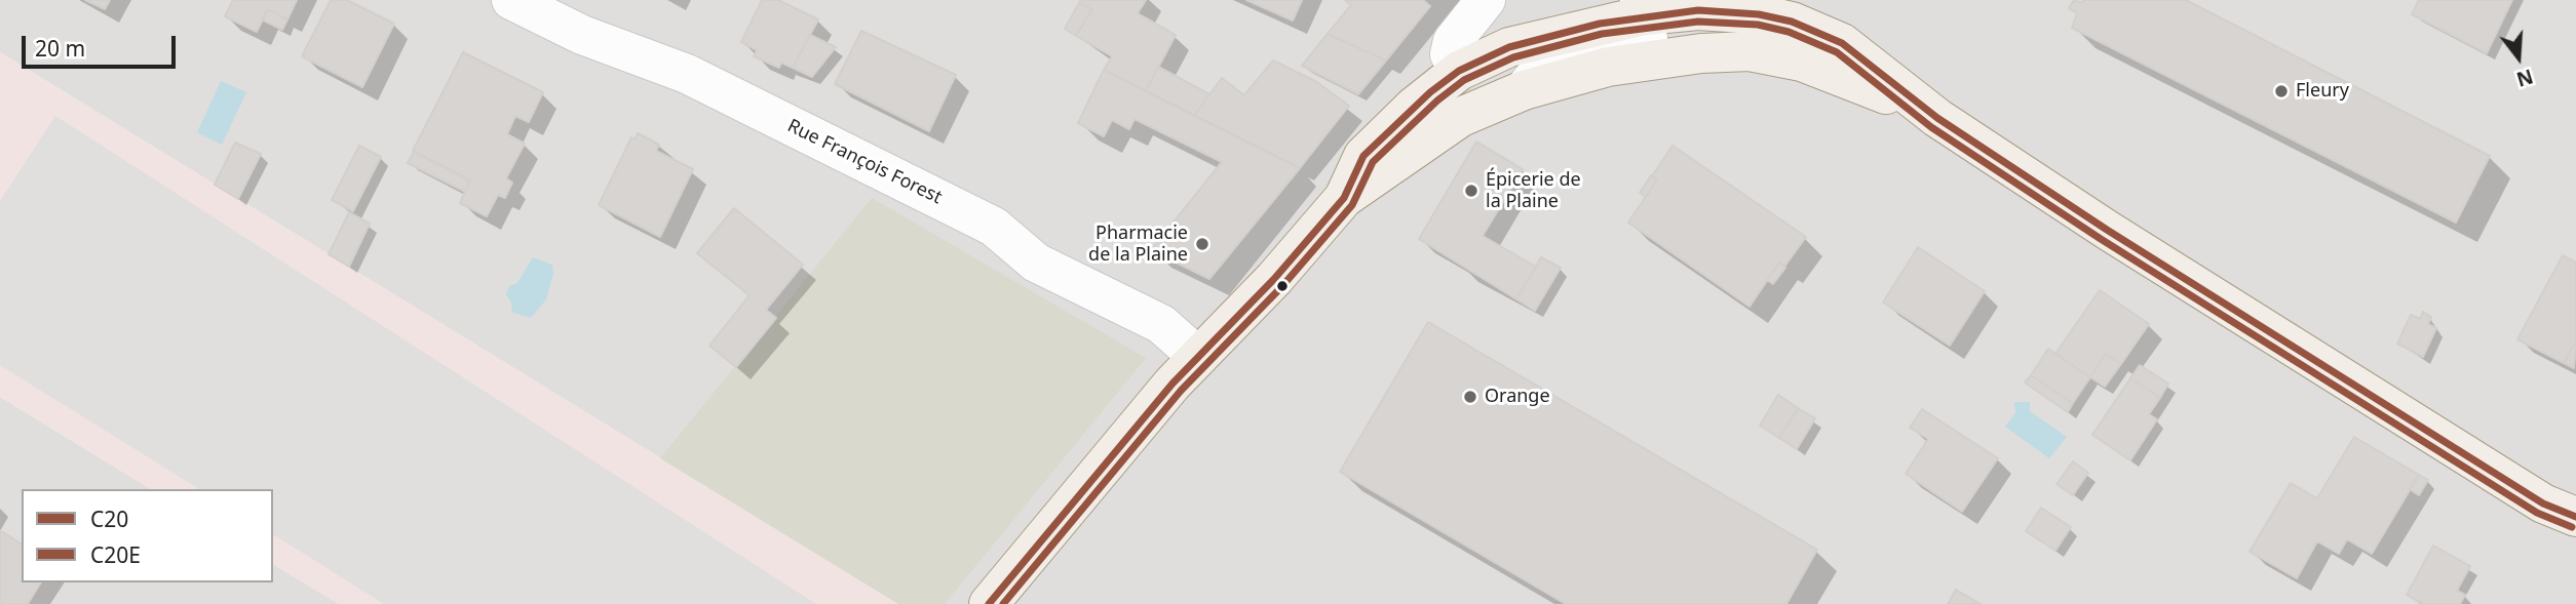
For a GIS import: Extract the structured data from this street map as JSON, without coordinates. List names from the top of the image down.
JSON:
{
  "streets": {
    "street": ["Rue François Forest"]
  },
  "places": [
    "Fleury",
    "Épicerie de la Plaine",
    "Pharmacie de la Plaine",
    "Orange"
  ],
  "lines": ["transit line C20", "transit line C20E"],
  "legend": ["C20", "C20E"],
  "scale_bar": "20 m",
  "north": "bottom"
}
